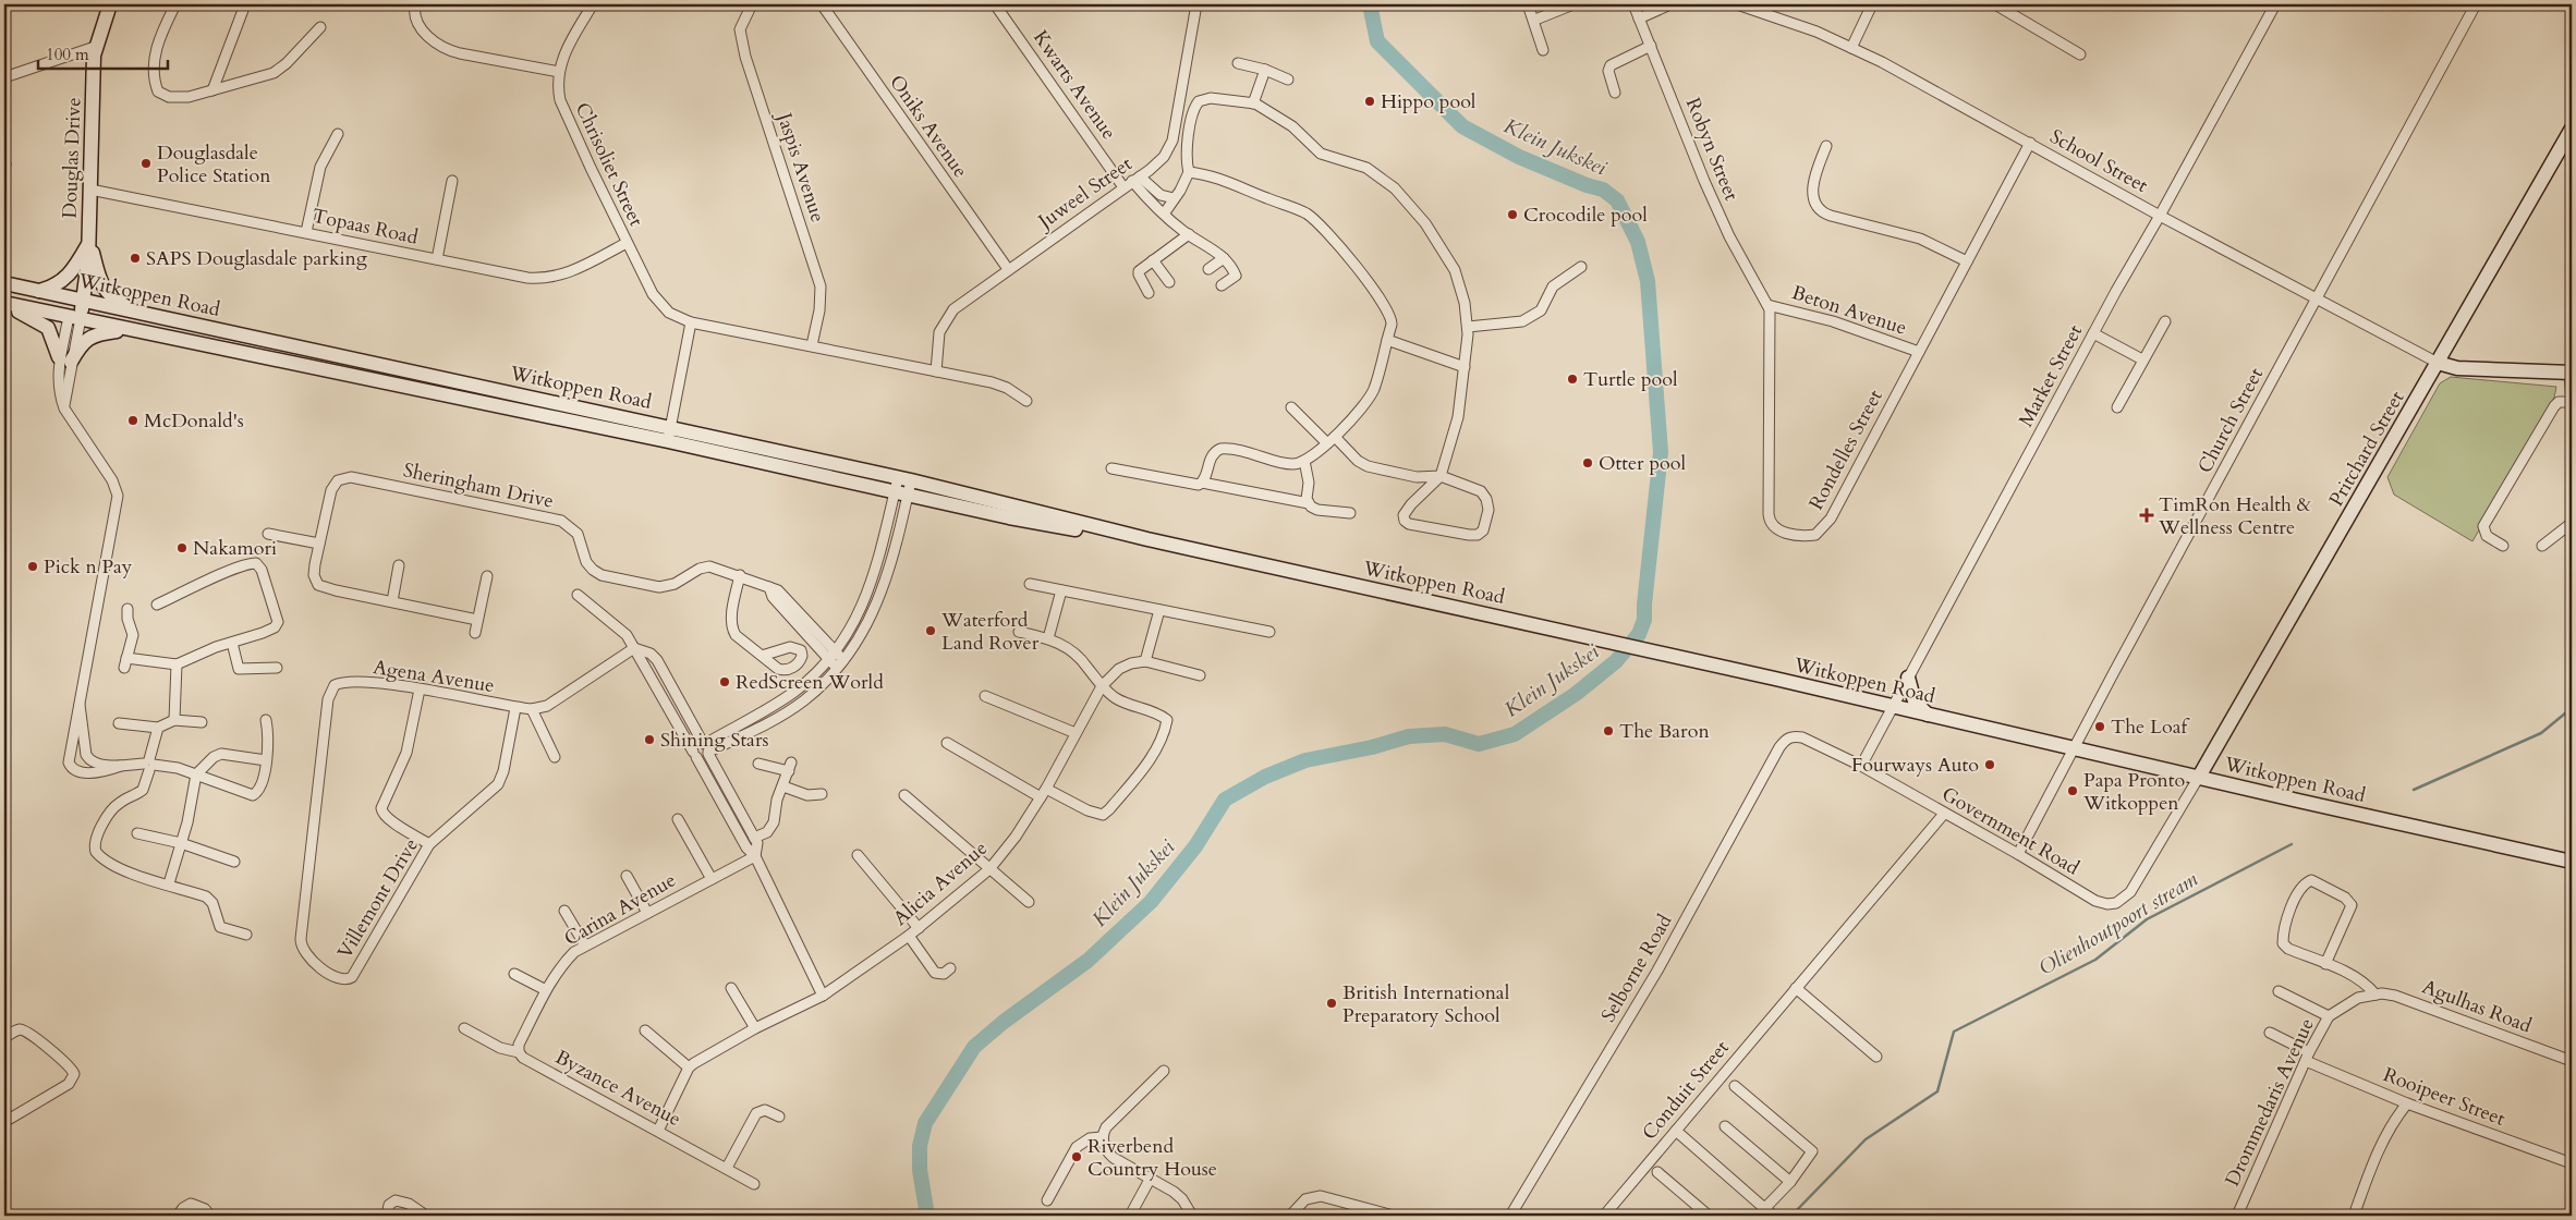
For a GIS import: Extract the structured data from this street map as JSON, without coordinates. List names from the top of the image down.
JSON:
{
  "streets": {
    "main road": ["Douglas Drive", "Witkoppen Road", "Pritchard Street"],
    "street": [
      "Kwarts Avenue",
      "Oniks Avenue",
      "Robyn Street",
      "School Street",
      "Chrisoliet Street",
      "Jaspis Avenue",
      "Juweel Street",
      "Topaas Road",
      "Beton Avenue",
      "Market Street",
      "Church Street",
      "Rondelles Street",
      "Sheringham Drive",
      "Agena Avenue",
      "Government Road",
      "Alicia Avenue",
      "Villemont Drive",
      "Carina Avenue",
      "Selborne Road",
      "Agulhas Road",
      "Byzance Avenue",
      "Conduit Street",
      "Rooipeer Street",
      "Drommedaris Avenue"
    ]
  },
  "crossings": [
    ["Kwarts Avenue", "Juweel Street"],
    ["Oniks Avenue", "Juweel Street"],
    ["Robyn Street", "Beton Avenue"],
    ["Robyn Street", "Rondelles Street"],
    ["Douglas Drive", "Topaas Road"],
    ["Douglas Drive", "Witkoppen Road"],
    ["School Street", "Market Street"],
    ["School Street", "Church Street"],
    ["School Street", "Pritchard Street"],
    ["School Street", "Rondelles Street"],
    ["Chrisoliet Street", "Jaspis Avenue"],
    ["Chrisoliet Street", "Juweel Street"],
    ["Chrisoliet Street", "Topaas Road"],
    ["Witkoppen Road", "Market Street"],
    ["Witkoppen Road", "Church Street"],
    ["Witkoppen Road", "Pritchard Street"],
    ["Beton Avenue", "Rondelles Street"],
    ["Market Street", "Government Road"],
    ["Church Street", "Government Road"],
    ["Pritchard Street", "Government Road"],
    ["Agena Avenue", "Villemont Drive"],
    ["Government Road", "Selborne Road"],
    ["Government Road", "Conduit Street"],
    ["Carina Avenue", "Byzance Avenue"],
    ["Agulhas Road", "Drommedaris Avenue"],
    ["Rooipeer Street", "Drommedaris Avenue"]
  ],
  "water": ["Klein Jukskei", "Olienhoutpoort stream"],
  "places": {
    "other": [
      "Hippo pool",
      "Douglasdale Police Station",
      "Crocodile pool",
      "SAPS Douglasdale parking",
      "Turtle pool",
      "McDonald's",
      "Otter pool",
      "Nakamori",
      "Pick n Pay",
      "Waterford Land Rover",
      "RedScreen World",
      "The Loaf",
      "The Baron",
      "Shining Stars",
      "Fourways Auto",
      "Papa Pronto Witkoppen",
      "British International Preparatory School",
      "Riverbend Country House"
    ],
    "health": ["TimRon Health & Wellness Centre"]
  },
  "scale_bar": "100 m"
}
